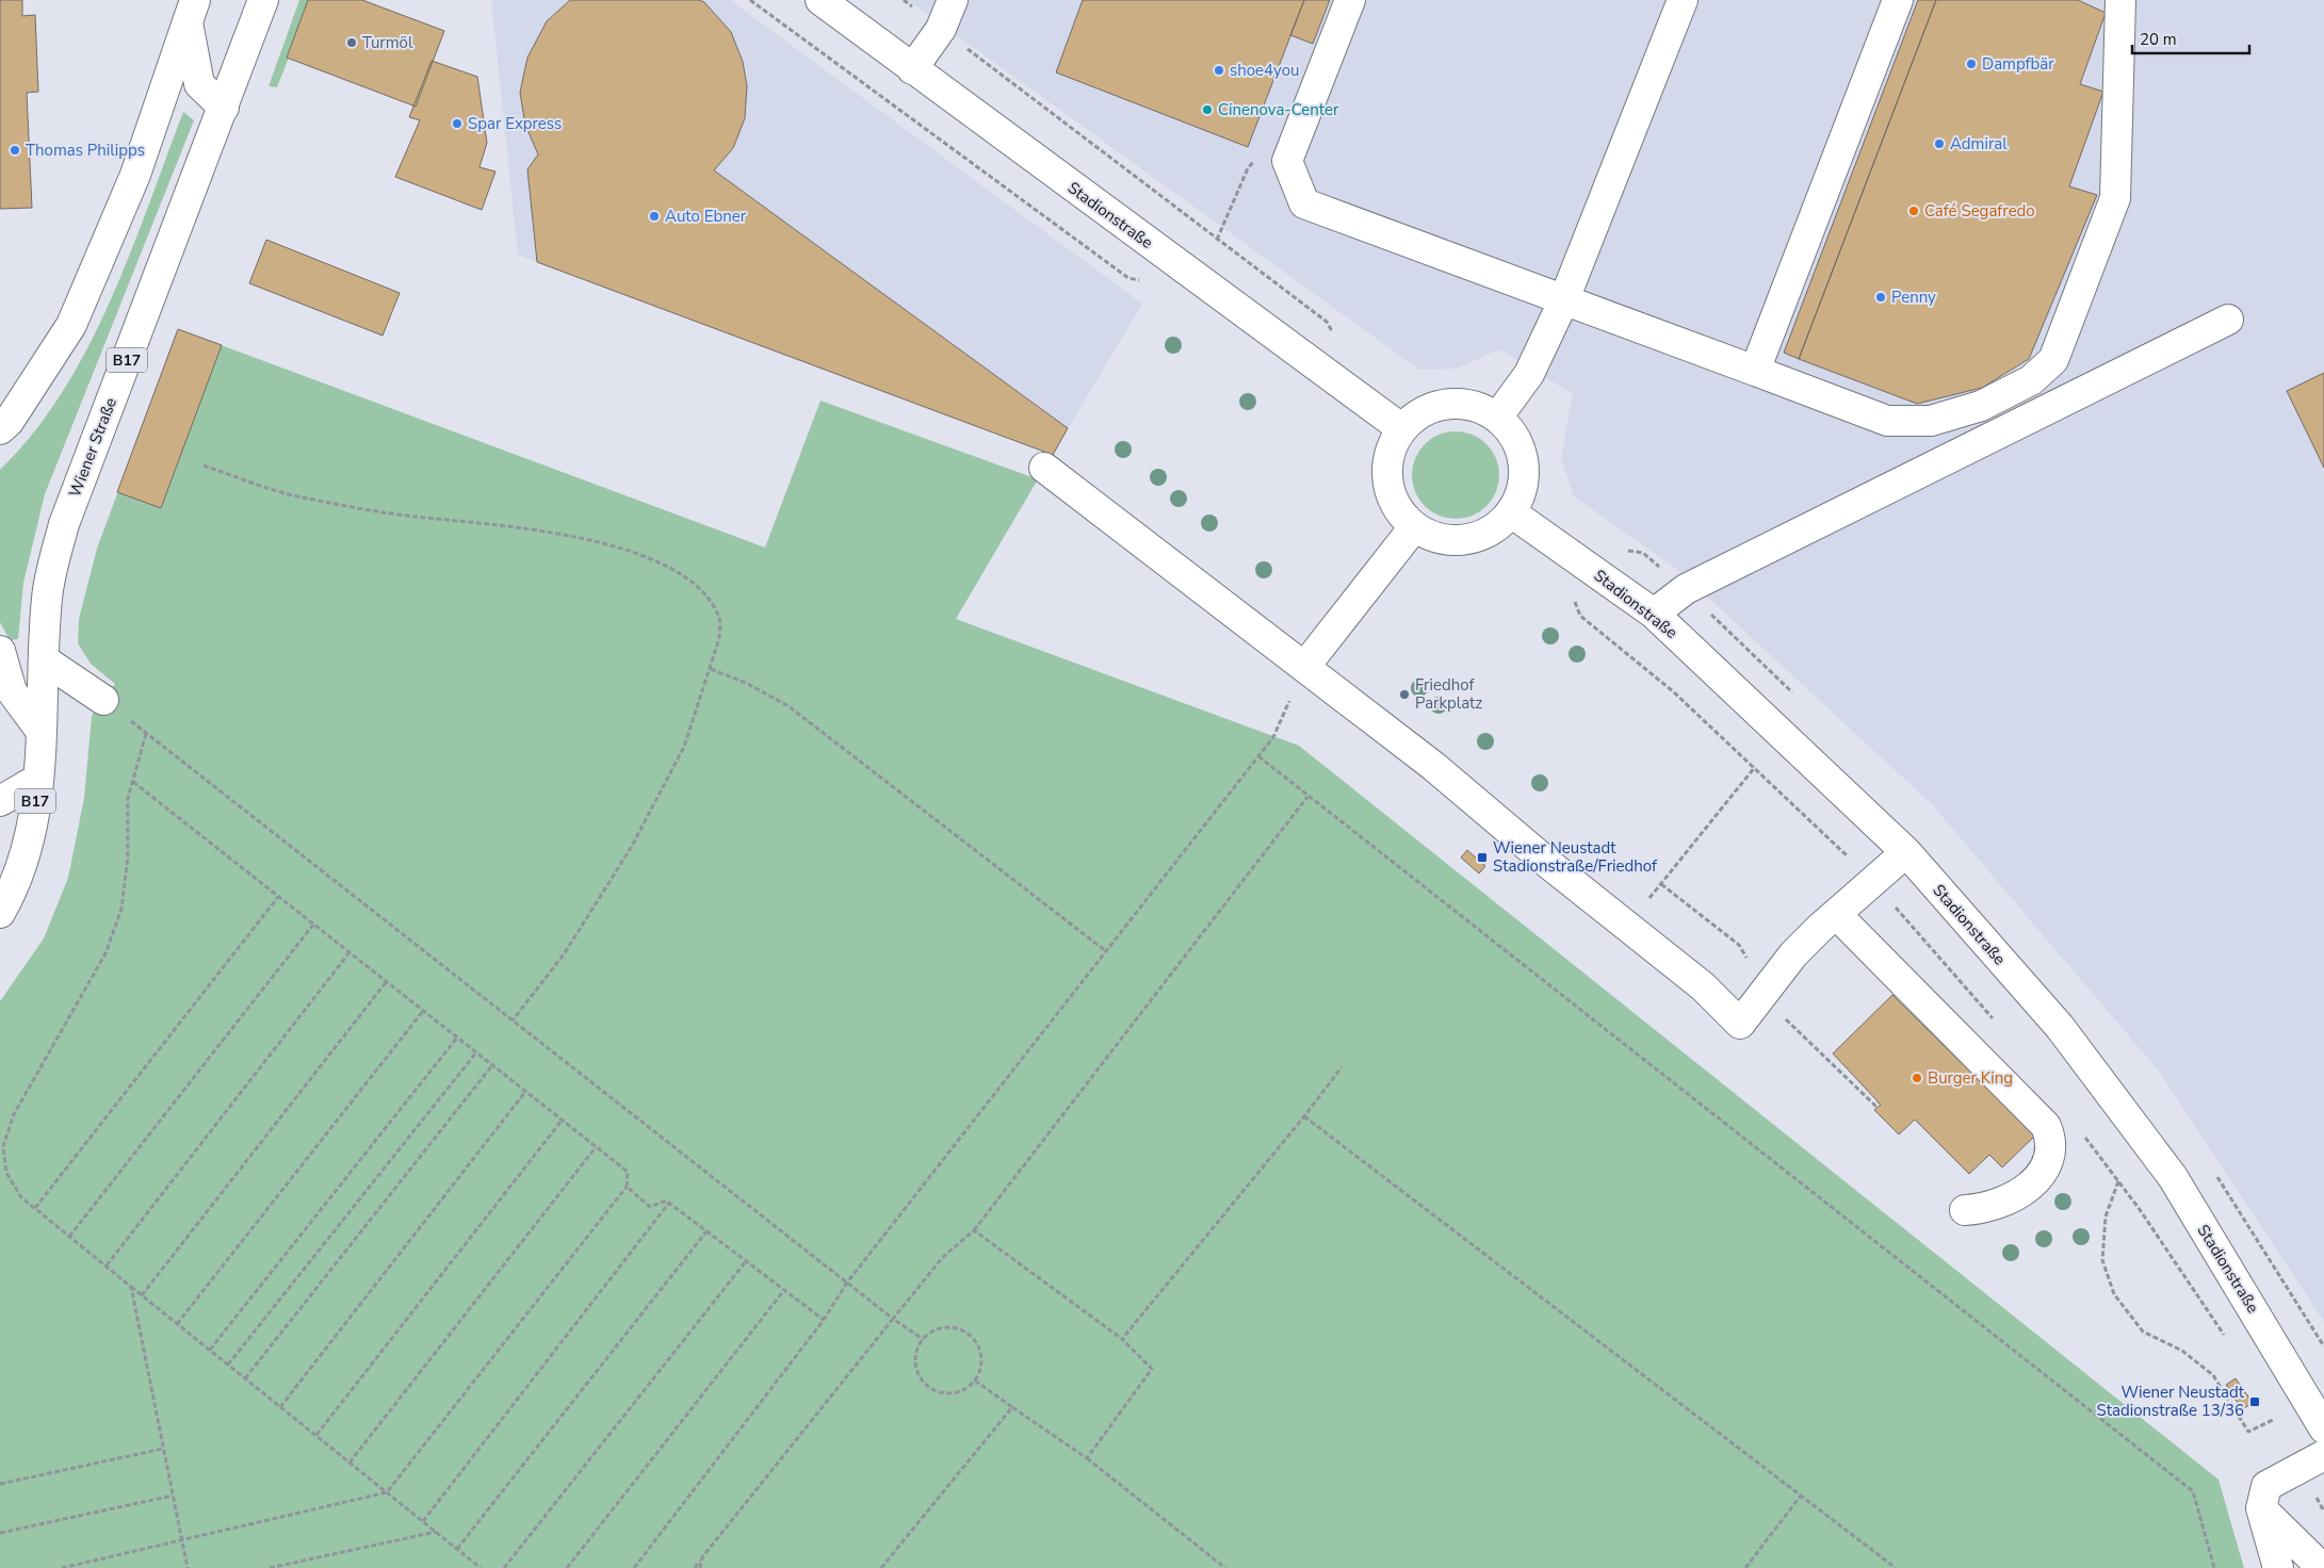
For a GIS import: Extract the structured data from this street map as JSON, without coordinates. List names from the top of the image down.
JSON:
{
  "streets": {
    "street": ["Stadionstraße", "B17", "Wiener Straße"]
  },
  "places": {
    "other": [
      "Turmöl",
      "Dampfbär",
      "shoe4you",
      "Cinenova-Center",
      "Spar Express",
      "Admiral",
      "Thomas Philipps",
      "Café Segafredo",
      "Auto Ebner",
      "Penny",
      "Friedhof Parkplatz",
      "Burger King"
    ],
    "transit": ["Wiener Neustadt Stadionstraße/Friedhof", "Wiener Neustadt Stadionstraße 13/36"]
  },
  "scale_bar": "20 m"
}
